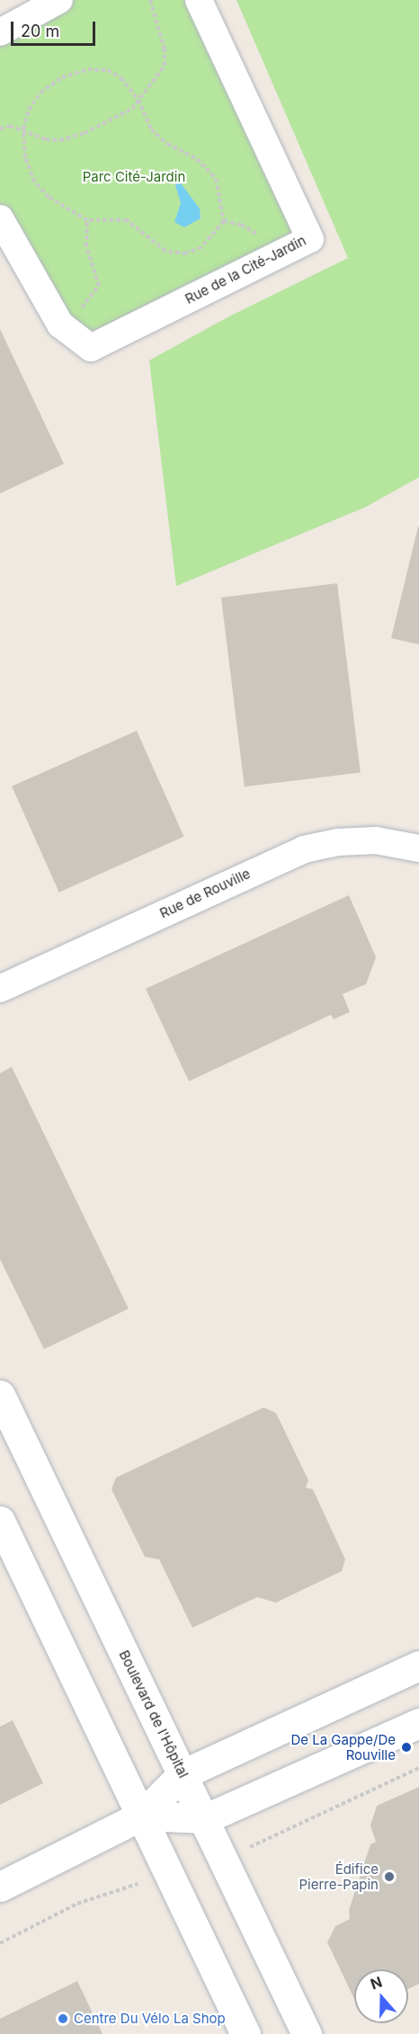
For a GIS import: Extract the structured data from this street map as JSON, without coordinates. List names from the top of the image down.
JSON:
{
  "streets": {
    "main road": ["Boulevard de l'Hôpital"],
    "street": ["Rue de la Cité-Jardin", "Rue de Rouville"]
  },
  "parks": ["Parc Cité-Jardin"],
  "places": ["De La Gappe/De Rouville", "Édifice Pierre-Papin", "Centre Du Vélo La Shop"],
  "scale_bar": "20 m",
  "north": "top"
}
